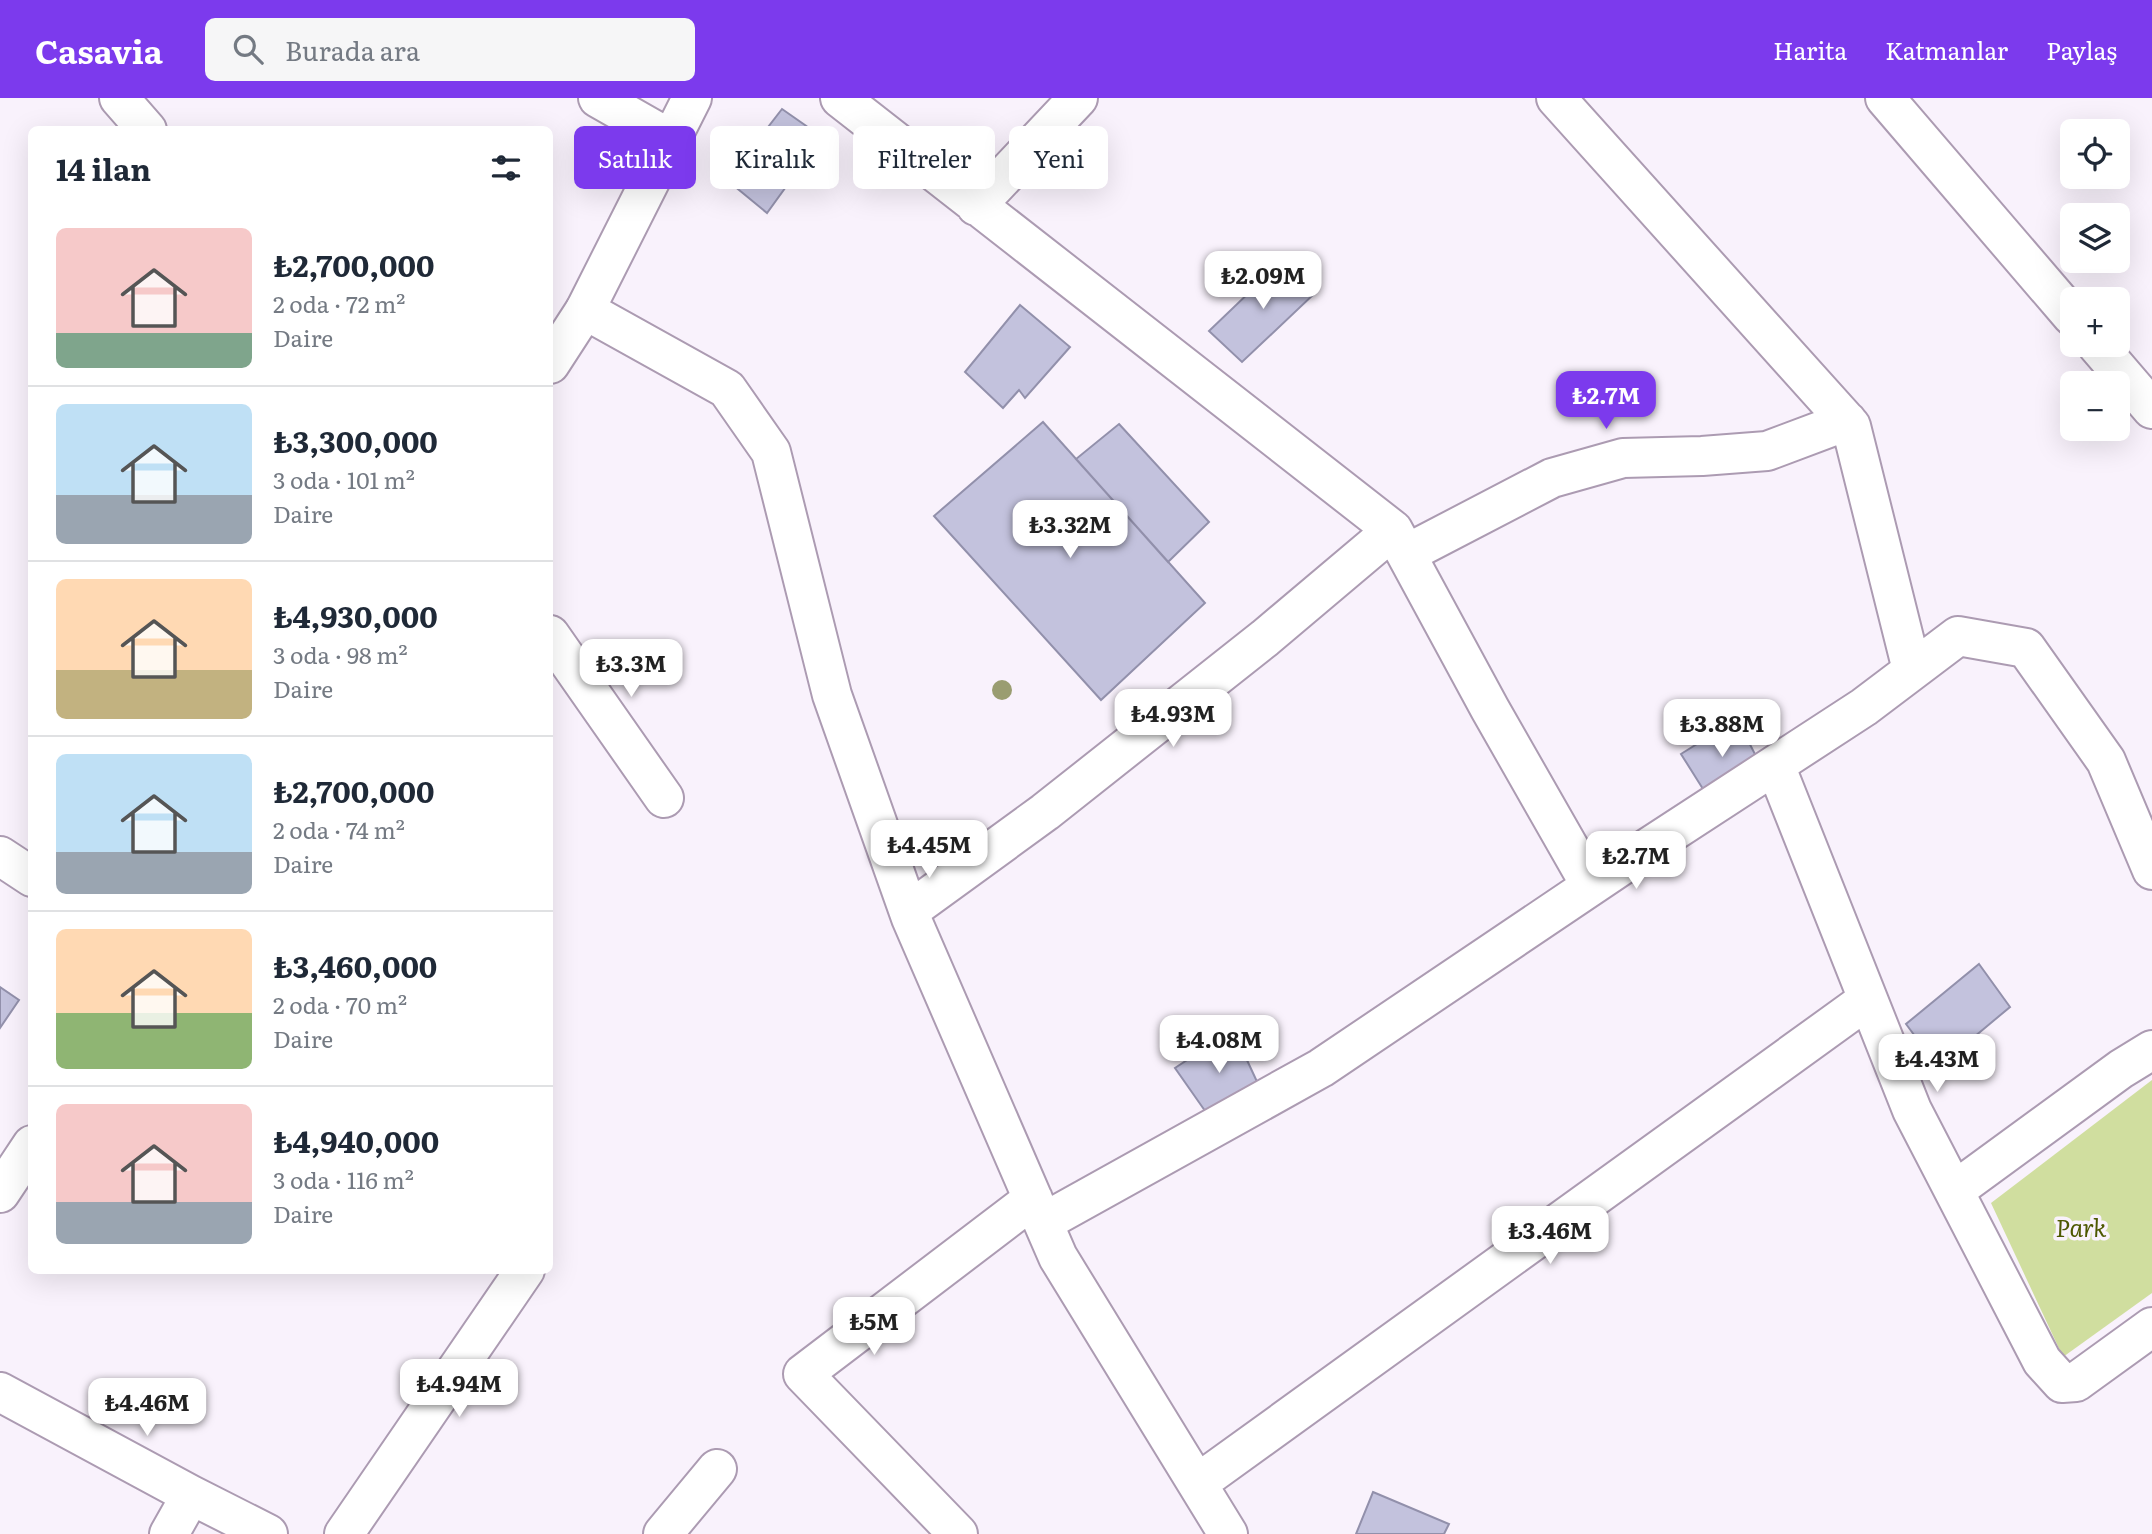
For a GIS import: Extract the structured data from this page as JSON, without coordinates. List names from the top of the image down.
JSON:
{
  "parks": ["Park"],
  "page": {
    "header": "Casavia",
    "search": "Burada ara",
    "nav": ["Harita", "Katmanlar", "Paylaş"],
    "map_buttons": ["+", "−"],
    "chip": [
      "Satılık",
      "Kiralık",
      "Filtreler",
      "Yeni"
    ],
    "heading": "14 ilan",
    "list": [
      {
        "name": "₺2,700,000",
        "note": "2 oda · 72 m² · Daire"
      },
      {
        "name": "₺3,300,000",
        "note": "3 oda · 101 m² · Daire"
      },
      {
        "name": "₺4,930,000",
        "note": "3 oda · 98 m² · Daire"
      },
      {
        "name": "₺2,700,000",
        "note": "2 oda · 74 m² · Daire"
      },
      {
        "name": "₺3,460,000",
        "note": "2 oda · 70 m² · Daire"
      },
      {
        "name": "₺4,940,000",
        "note": "3 oda · 116 m² · Daire"
      }
    ],
    "price": [
      "₺2.09M",
      "₺2.7M",
      "₺3.32M",
      "₺3.3M",
      "₺4.93M",
      "₺3.88M",
      "₺4.45M",
      "₺2.7M",
      "₺4.08M",
      "₺4.43M",
      "₺3.46M",
      "₺5M",
      "₺4.94M",
      "₺4.46M"
    ]
  }
}
